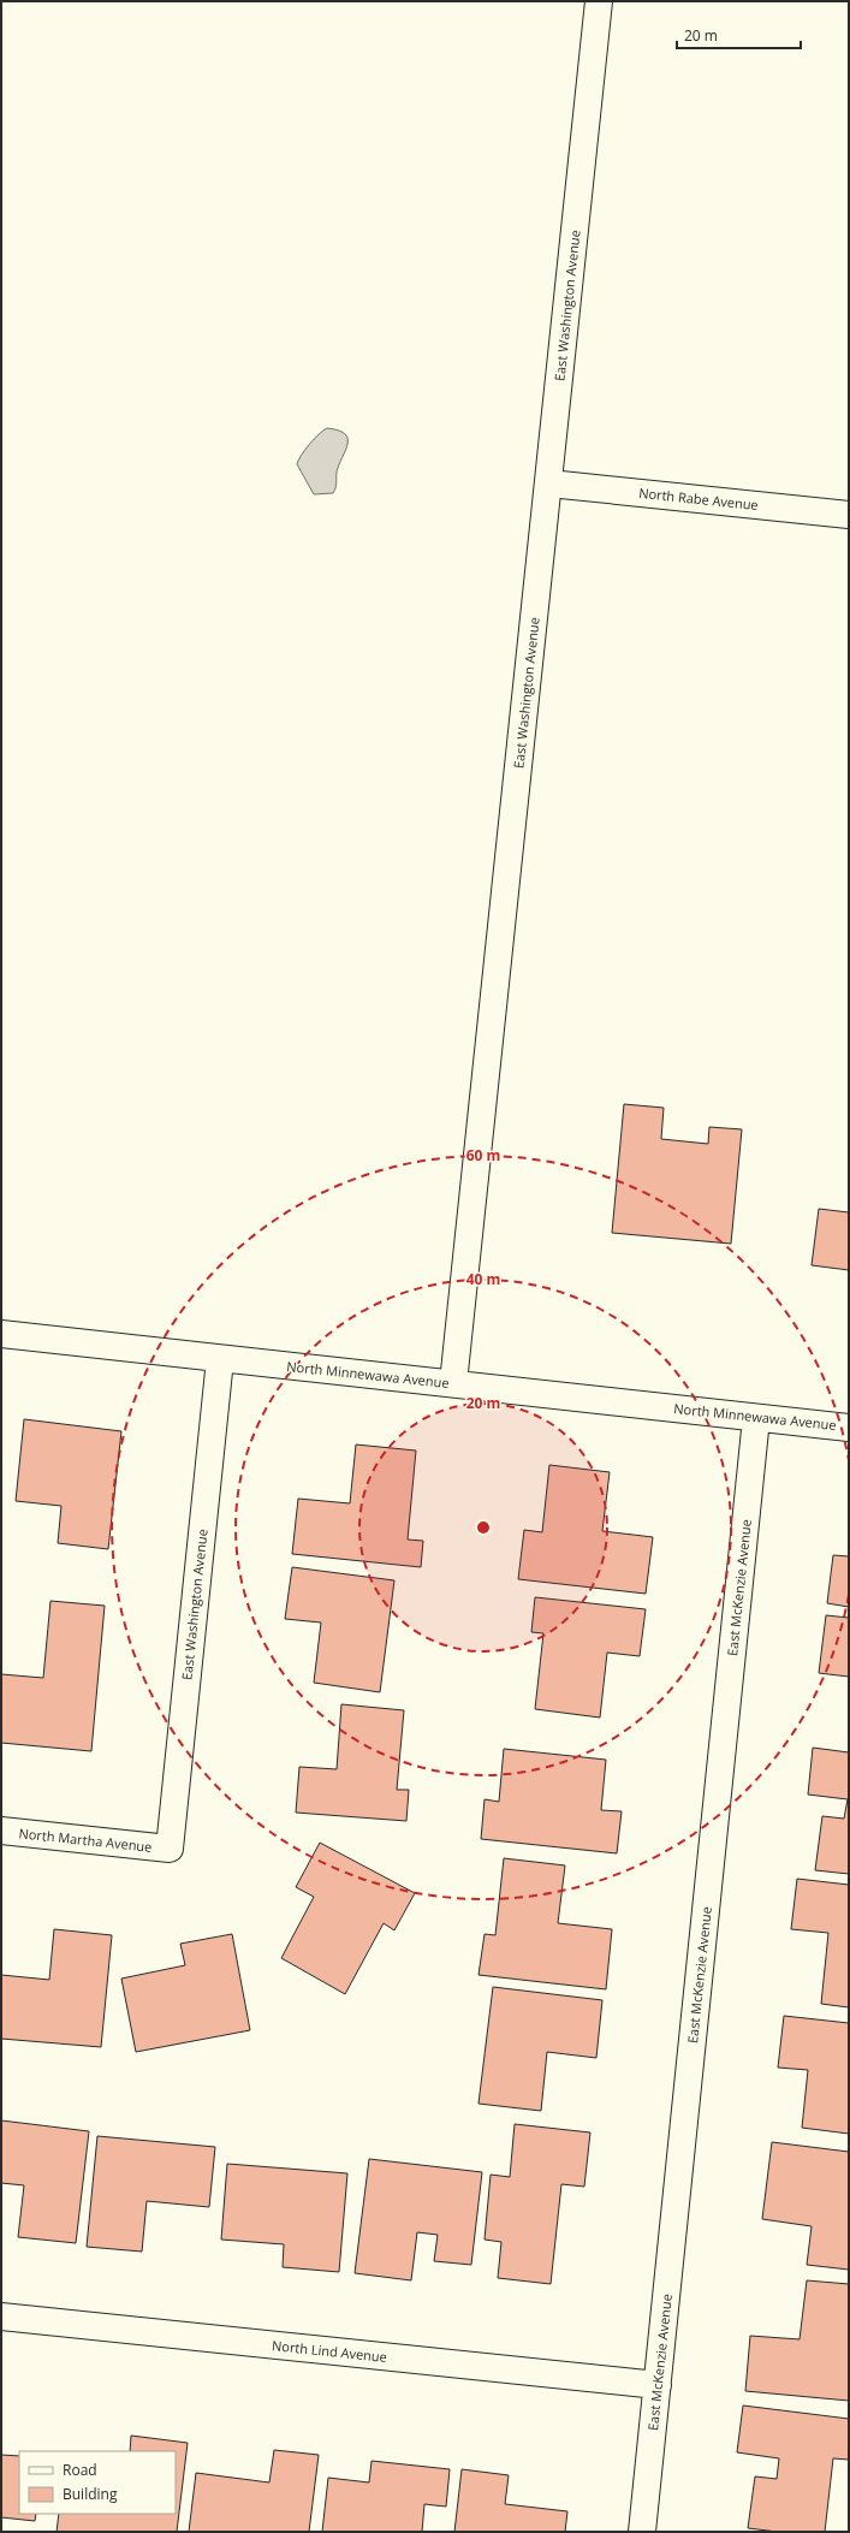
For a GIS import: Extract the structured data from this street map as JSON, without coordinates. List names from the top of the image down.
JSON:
{
  "streets": {
    "street": [
      "East Washington Avenue",
      "North Rabe Avenue",
      "North Minnewawa Avenue",
      "East McKenzie Avenue",
      "North Martha Avenue",
      "North Lind Avenue"
    ]
  },
  "crossings": [
    ["East Washington Avenue", "North Rabe Avenue"],
    ["East Washington Avenue", "North Minnewawa Avenue"],
    ["East Washington Avenue", "North Martha Avenue"],
    ["North Minnewawa Avenue", "East McKenzie Avenue"],
    ["East McKenzie Avenue", "North Lind Avenue"]
  ],
  "legend": ["Road", "Building"],
  "scale_bar": "20 m",
  "rings": ["60 m", "40 m", "20 m"]
}
